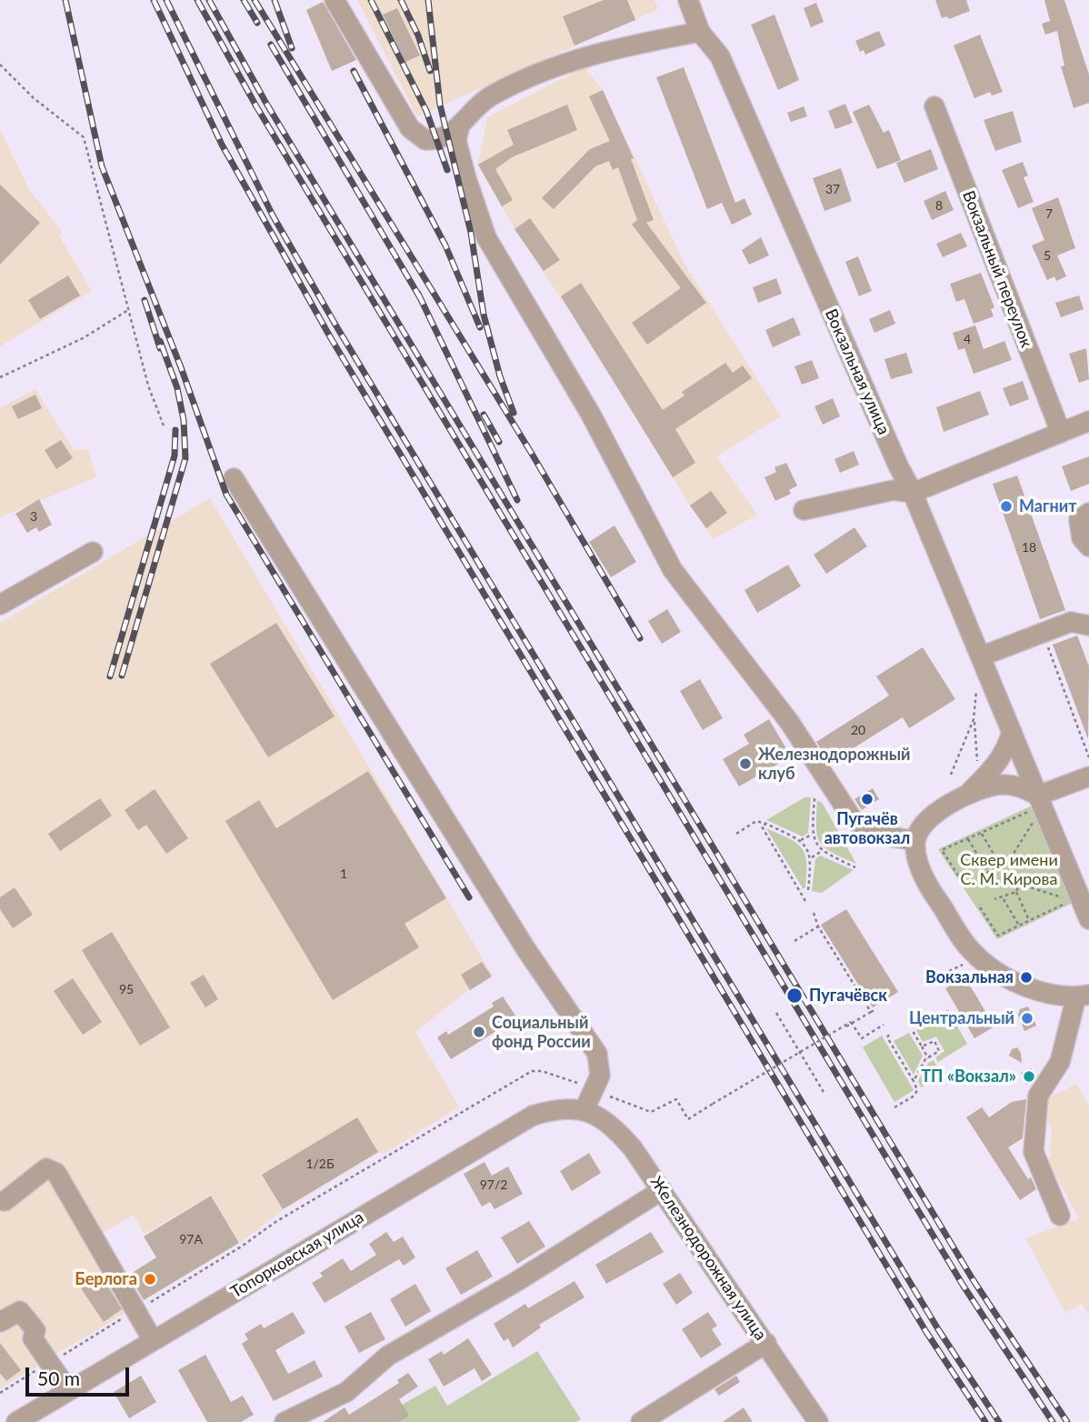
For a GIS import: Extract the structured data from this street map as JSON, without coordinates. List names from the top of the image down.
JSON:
{
  "streets": {
    "street": [
      "Вокзальный переулок",
      "Вокзальная улица",
      "Топорковская улица",
      "Железнодорожная улица"
    ]
  },
  "crossings": [
    ["Топорковская улица", "Железнодорожная улица"]
  ],
  "parks": ["Сквер имени С. М. Кирова"],
  "places": [
    "Магнит",
    "Железнодорожный клуб",
    "Пугачёв автовокзал",
    "Вокзальная",
    "Пугачёвск",
    "Центральный",
    "Социальный фонд России",
    "ТП «Вокзал»",
    "Берлога"
  ],
  "house_numbers": [
    "37",
    "8",
    "7",
    "5",
    "4",
    "3",
    "18",
    "20",
    "1",
    "95",
    "1/2Б",
    "97/2",
    "97А"
  ],
  "scale_bar": "50 m"
}
